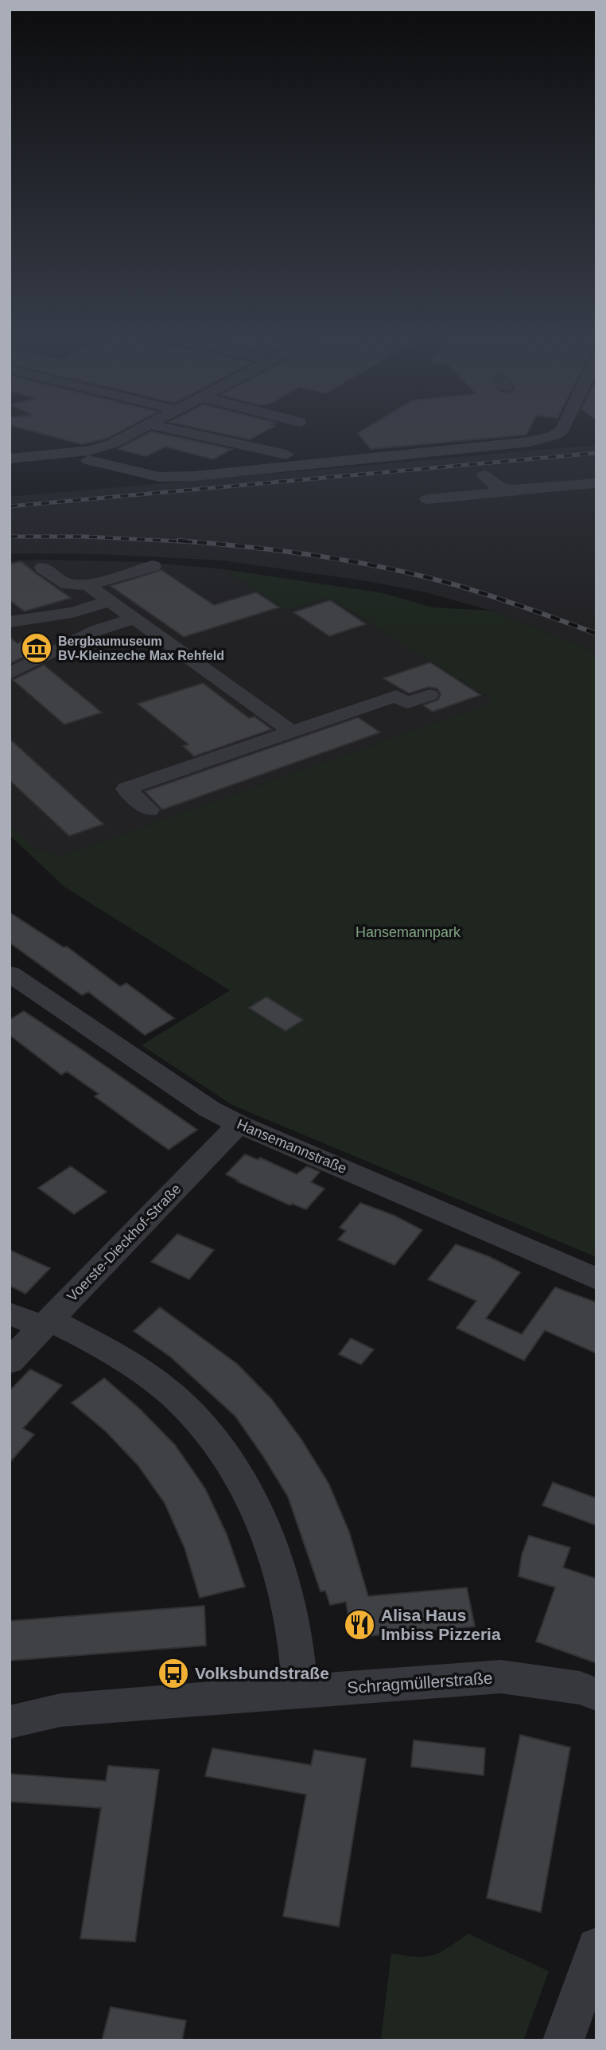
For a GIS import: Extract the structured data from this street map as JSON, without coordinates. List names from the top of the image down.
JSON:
{
  "streets": {
    "street": ["Hansemannstraße", "Voerste-Dieckhof-Straße", "Schragmüllerstraße"]
  },
  "crossings": [
    ["Hansemannstraße", "Voerste-Dieckhof-Straße"]
  ],
  "parks": ["Hansemannpark"],
  "places": {
    "museum": ["Bergbaumuseum BV-Kleinzeche Max Rehfeld"],
    "restaurant": ["Alisa Haus Imbiss Pizzeria"],
    "bus stop": ["Volksbundstraße"]
  }
}
